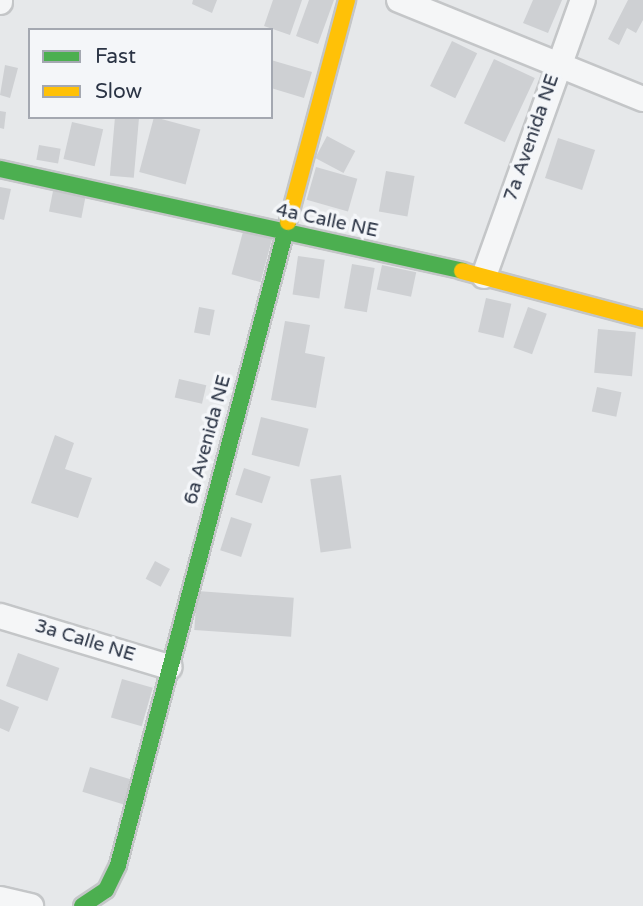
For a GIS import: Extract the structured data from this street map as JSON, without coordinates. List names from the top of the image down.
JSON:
{
  "streets": {
    "street": [
      "7a Avenida NE",
      "4a Calle NE",
      "6a Avenida NE",
      "3a Calle NE"
    ]
  },
  "crossings": [
    ["7a Avenida NE", "4a Calle NE"],
    ["4a Calle NE", "6a Avenida NE"],
    ["6a Avenida NE", "3a Calle NE"]
  ],
  "legend": ["Fast", "Slow"]
}
